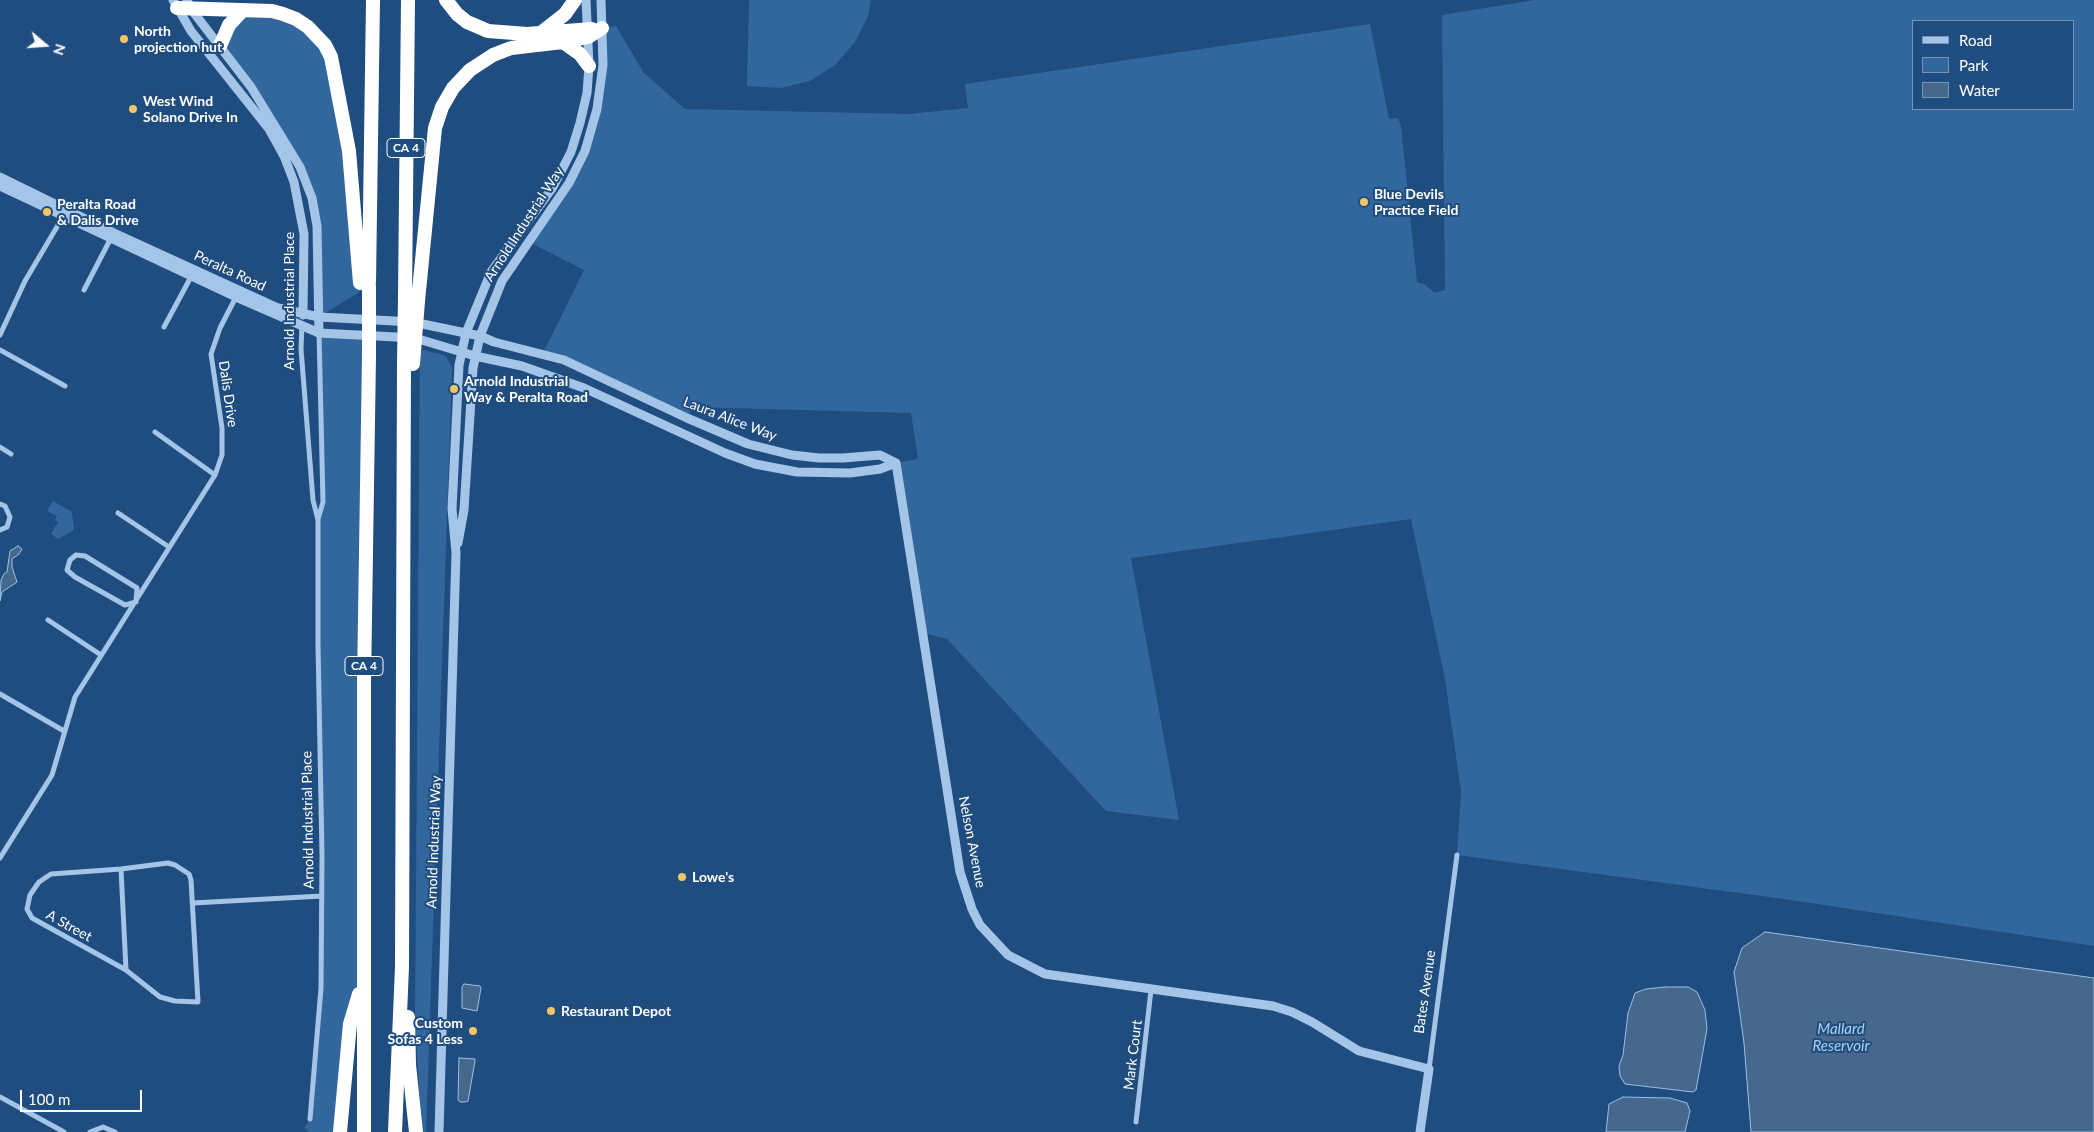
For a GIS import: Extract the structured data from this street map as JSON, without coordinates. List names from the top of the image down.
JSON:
{
  "streets": {
    "highway": ["CA 4"],
    "street": [
      "Arnold Industrial Way",
      "Peralta Road",
      "Arnold Industrial Place",
      "Dalis Drive",
      "Laura Alice Way",
      "Nelson Avenue",
      "A Street",
      "Bates Avenue",
      "Mark Court"
    ]
  },
  "crossings": [
    ["Arnold Industrial Way", "Peralta Road"],
    ["Arnold Industrial Way", "Laura Alice Way"],
    ["Peralta Road", "Arnold Industrial Place"],
    ["Peralta Road", "Dalis Drive"],
    ["Peralta Road", "Laura Alice Way"],
    ["Laura Alice Way", "Nelson Avenue"],
    ["Nelson Avenue", "Bates Avenue"],
    ["Nelson Avenue", "Mark Court"]
  ],
  "water": ["Mallard Reservoir"],
  "places": [
    "North projection hut",
    "West Wind Solano Drive In",
    "Blue Devils Practice Field",
    "Peralta Road & Dalis Drive",
    "Arnold Industrial Way & Peralta Road",
    "Lowe's",
    "Restaurant Depot",
    "Custom Sofas 4 Less"
  ],
  "legend": ["Road", "Park", "Water"],
  "scale_bar": "100 m",
  "north": "right"
}
